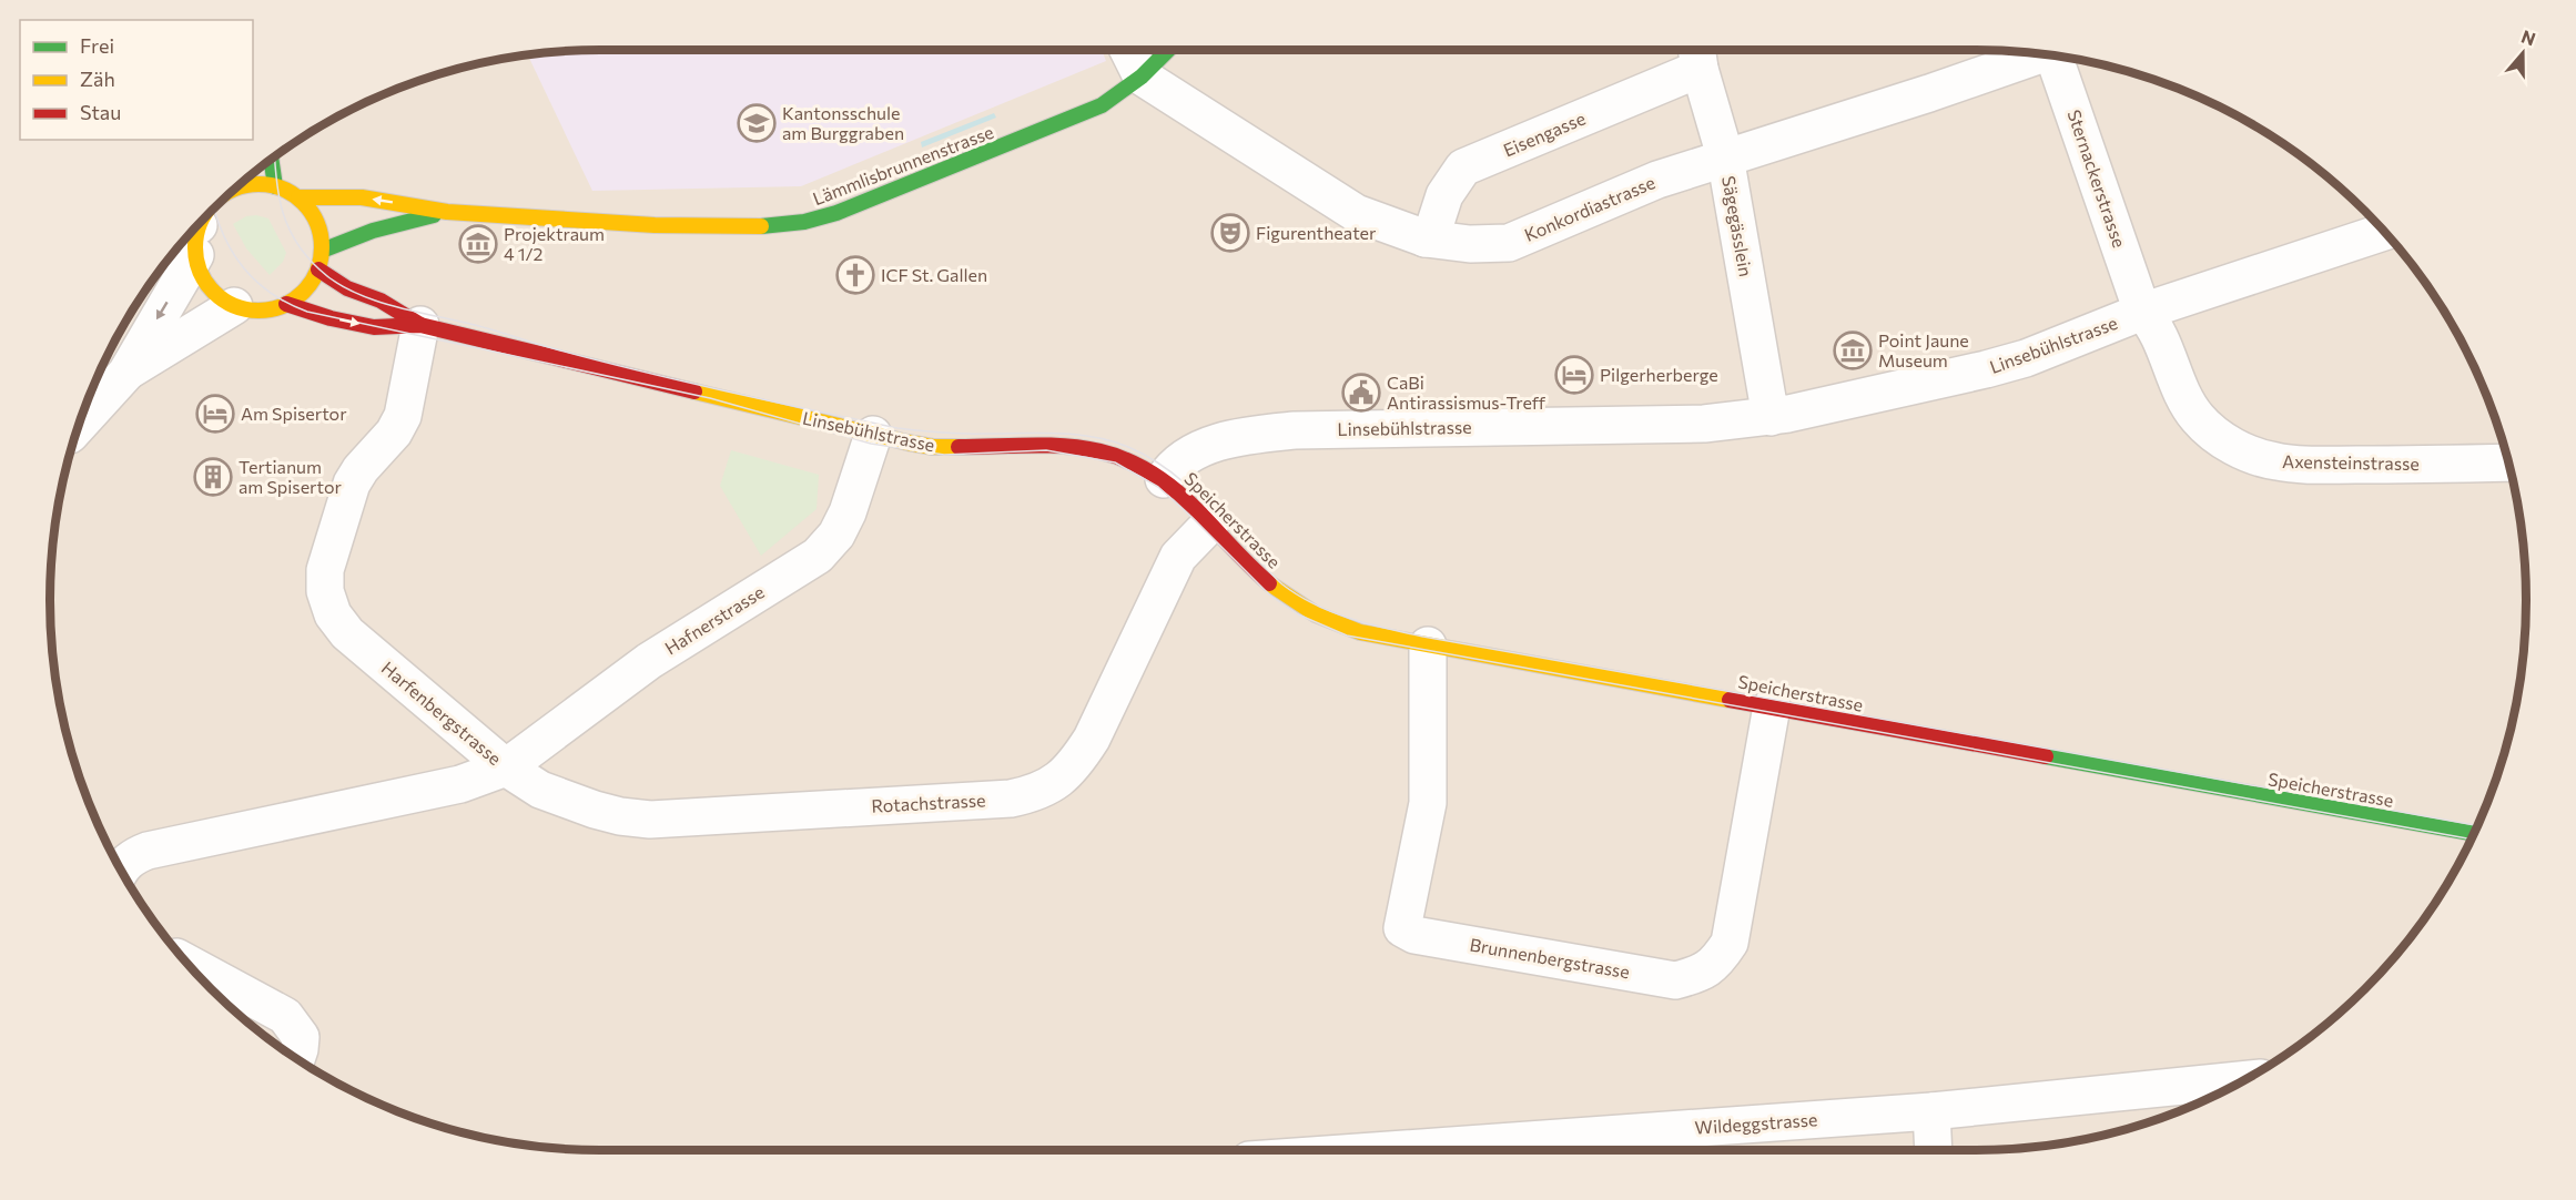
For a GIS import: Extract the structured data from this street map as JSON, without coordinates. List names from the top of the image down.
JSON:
{
  "streets": {
    "main road": ["Lämmlisbrunnenstrasse", "Linsebühlstrasse", "Speicherstrasse"],
    "street": [
      "Eisengasse",
      "Sternackerstrasse",
      "Konkordiastrasse",
      "Sägegässlein",
      "Axensteinstrasse",
      "Hafnerstrasse",
      "Harfenbergstrasse",
      "Rotachstrasse",
      "Brunnenbergstrasse",
      "Wildeggstrasse"
    ]
  },
  "crossings": [
    ["Eisengasse", "Konkordiastrasse"],
    ["Eisengasse", "Sägegässlein"],
    ["Lämmlisbrunnenstrasse", "Konkordiastrasse"],
    ["Sternackerstrasse", "Linsebühlstrasse"],
    ["Sternackerstrasse", "Axensteinstrasse"],
    ["Konkordiastrasse", "Sägegässlein"],
    ["Sägegässlein", "Linsebühlstrasse"],
    ["Linsebühlstrasse", "Axensteinstrasse"],
    ["Linsebühlstrasse", "Speicherstrasse"],
    ["Linsebühlstrasse", "Hafnerstrasse"],
    ["Linsebühlstrasse", "Harfenbergstrasse"],
    ["Speicherstrasse", "Rotachstrasse"],
    ["Speicherstrasse", "Brunnenbergstrasse"],
    ["Hafnerstrasse", "Harfenbergstrasse"],
    ["Hafnerstrasse", "Rotachstrasse"],
    ["Harfenbergstrasse", "Rotachstrasse"]
  ],
  "places": {
    "school or university": ["Kantonsschule am Burggraben"],
    "theatre": ["Figurentheater"],
    "museum": ["Projektraum 4 1/2", "Point Jaune Museum"],
    "church": ["ICF St. Gallen"],
    "hotel": ["Pilgerherberge", "Am Spisertor"],
    "public building": ["CaBi Antirassismus-Treff"],
    "building": ["Tertianum am Spisertor"]
  },
  "legend": ["Frei", "Zäh", "Stau"],
  "north": "top"
}
